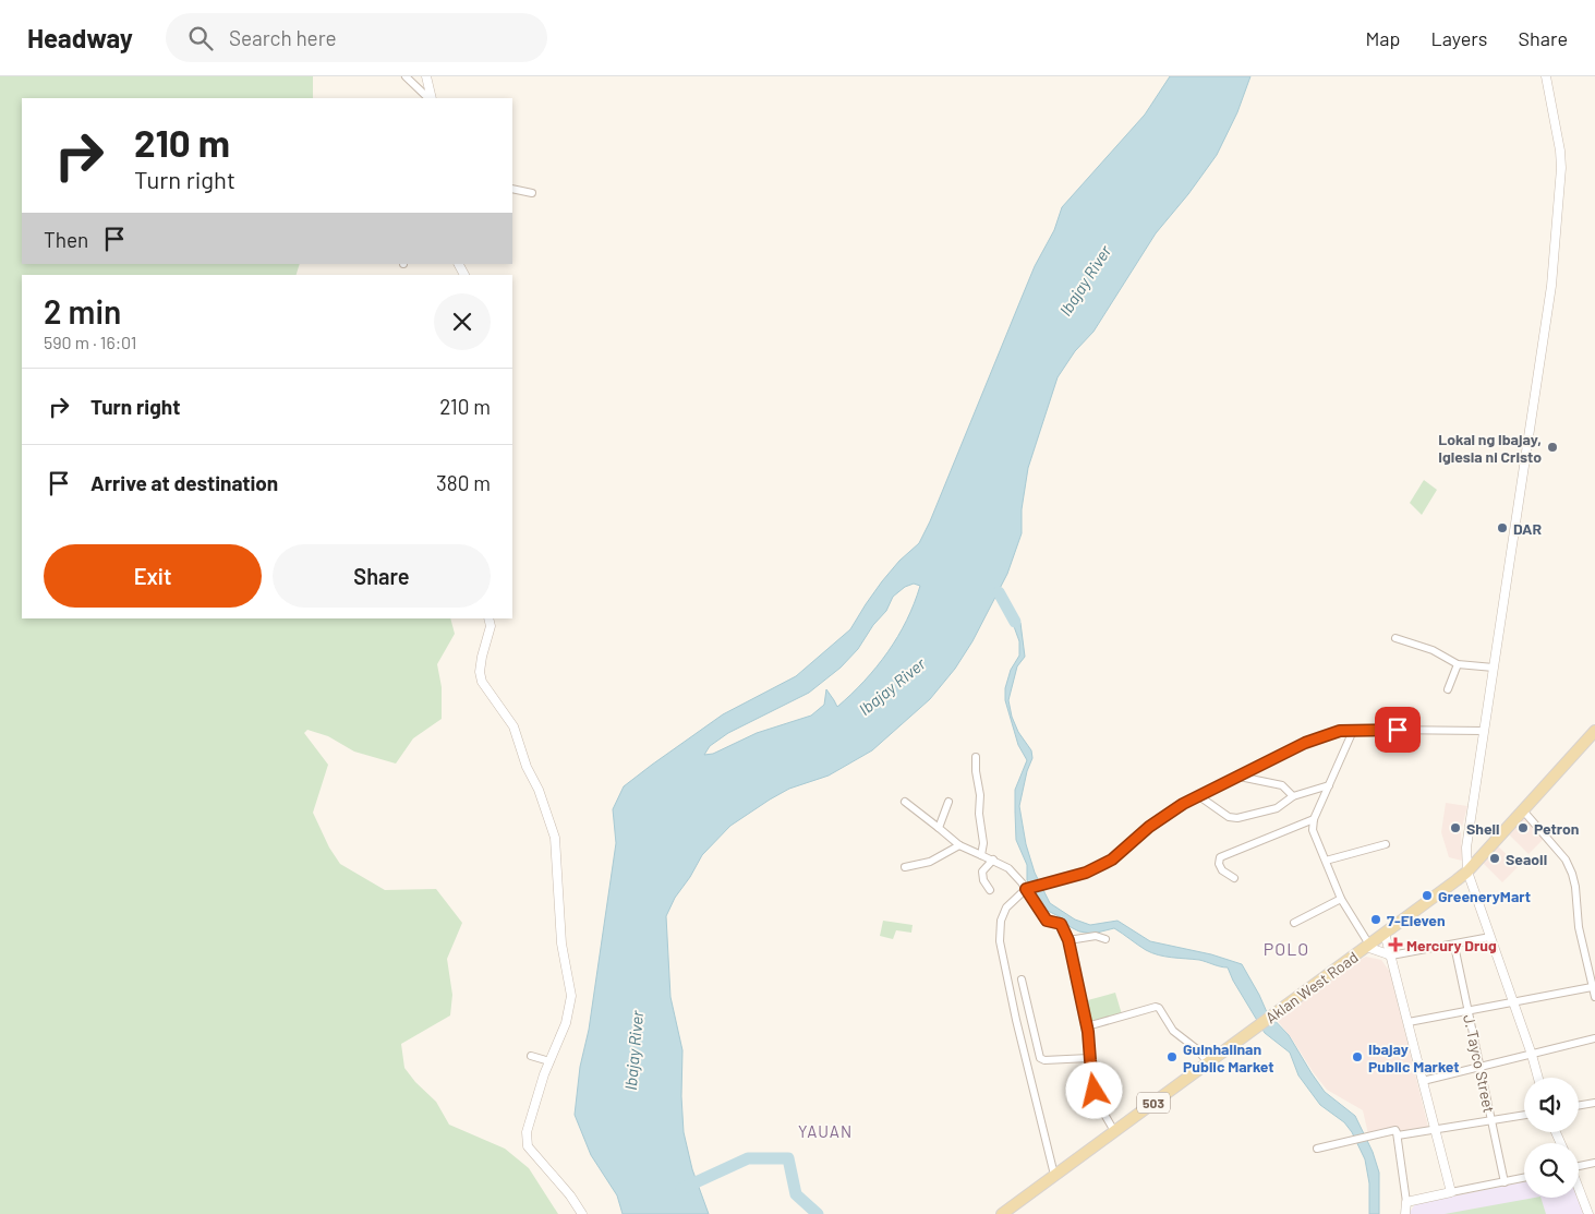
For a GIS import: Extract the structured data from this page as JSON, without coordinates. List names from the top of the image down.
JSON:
{
  "streets": {
    "main road": ["Aklan West Road", "503"],
    "street": ["J. Tayco Street"]
  },
  "districts": ["POLO", "YAUAN"],
  "water": ["Ibajay River"],
  "places": {
    "other": [
      "Lokal ng Ibajay, Iglesia ni Cristo",
      "DAR",
      "Shell",
      "Petron",
      "Seaoil",
      "GreeneryMart",
      "7-Eleven",
      "Guinhalinan Public Market",
      "Ibajay Public Market"
    ],
    "health": ["Mercury Drug"]
  },
  "page": {
    "header": "Headway",
    "search": "Search here",
    "nav": ["Map", "Layers", "Share"],
    "turn": ["210 m", "Turn right"],
    "then": "Then",
    "heading": ["2 min", "590 m · 16:01"],
    "list": [
      {
        "name": "Turn right",
        "value": "210 m"
      },
      {
        "name": "Arrive at destination",
        "value": "380 m"
      }
    ],
    "buttons": ["Exit", "Share"]
  }
}
